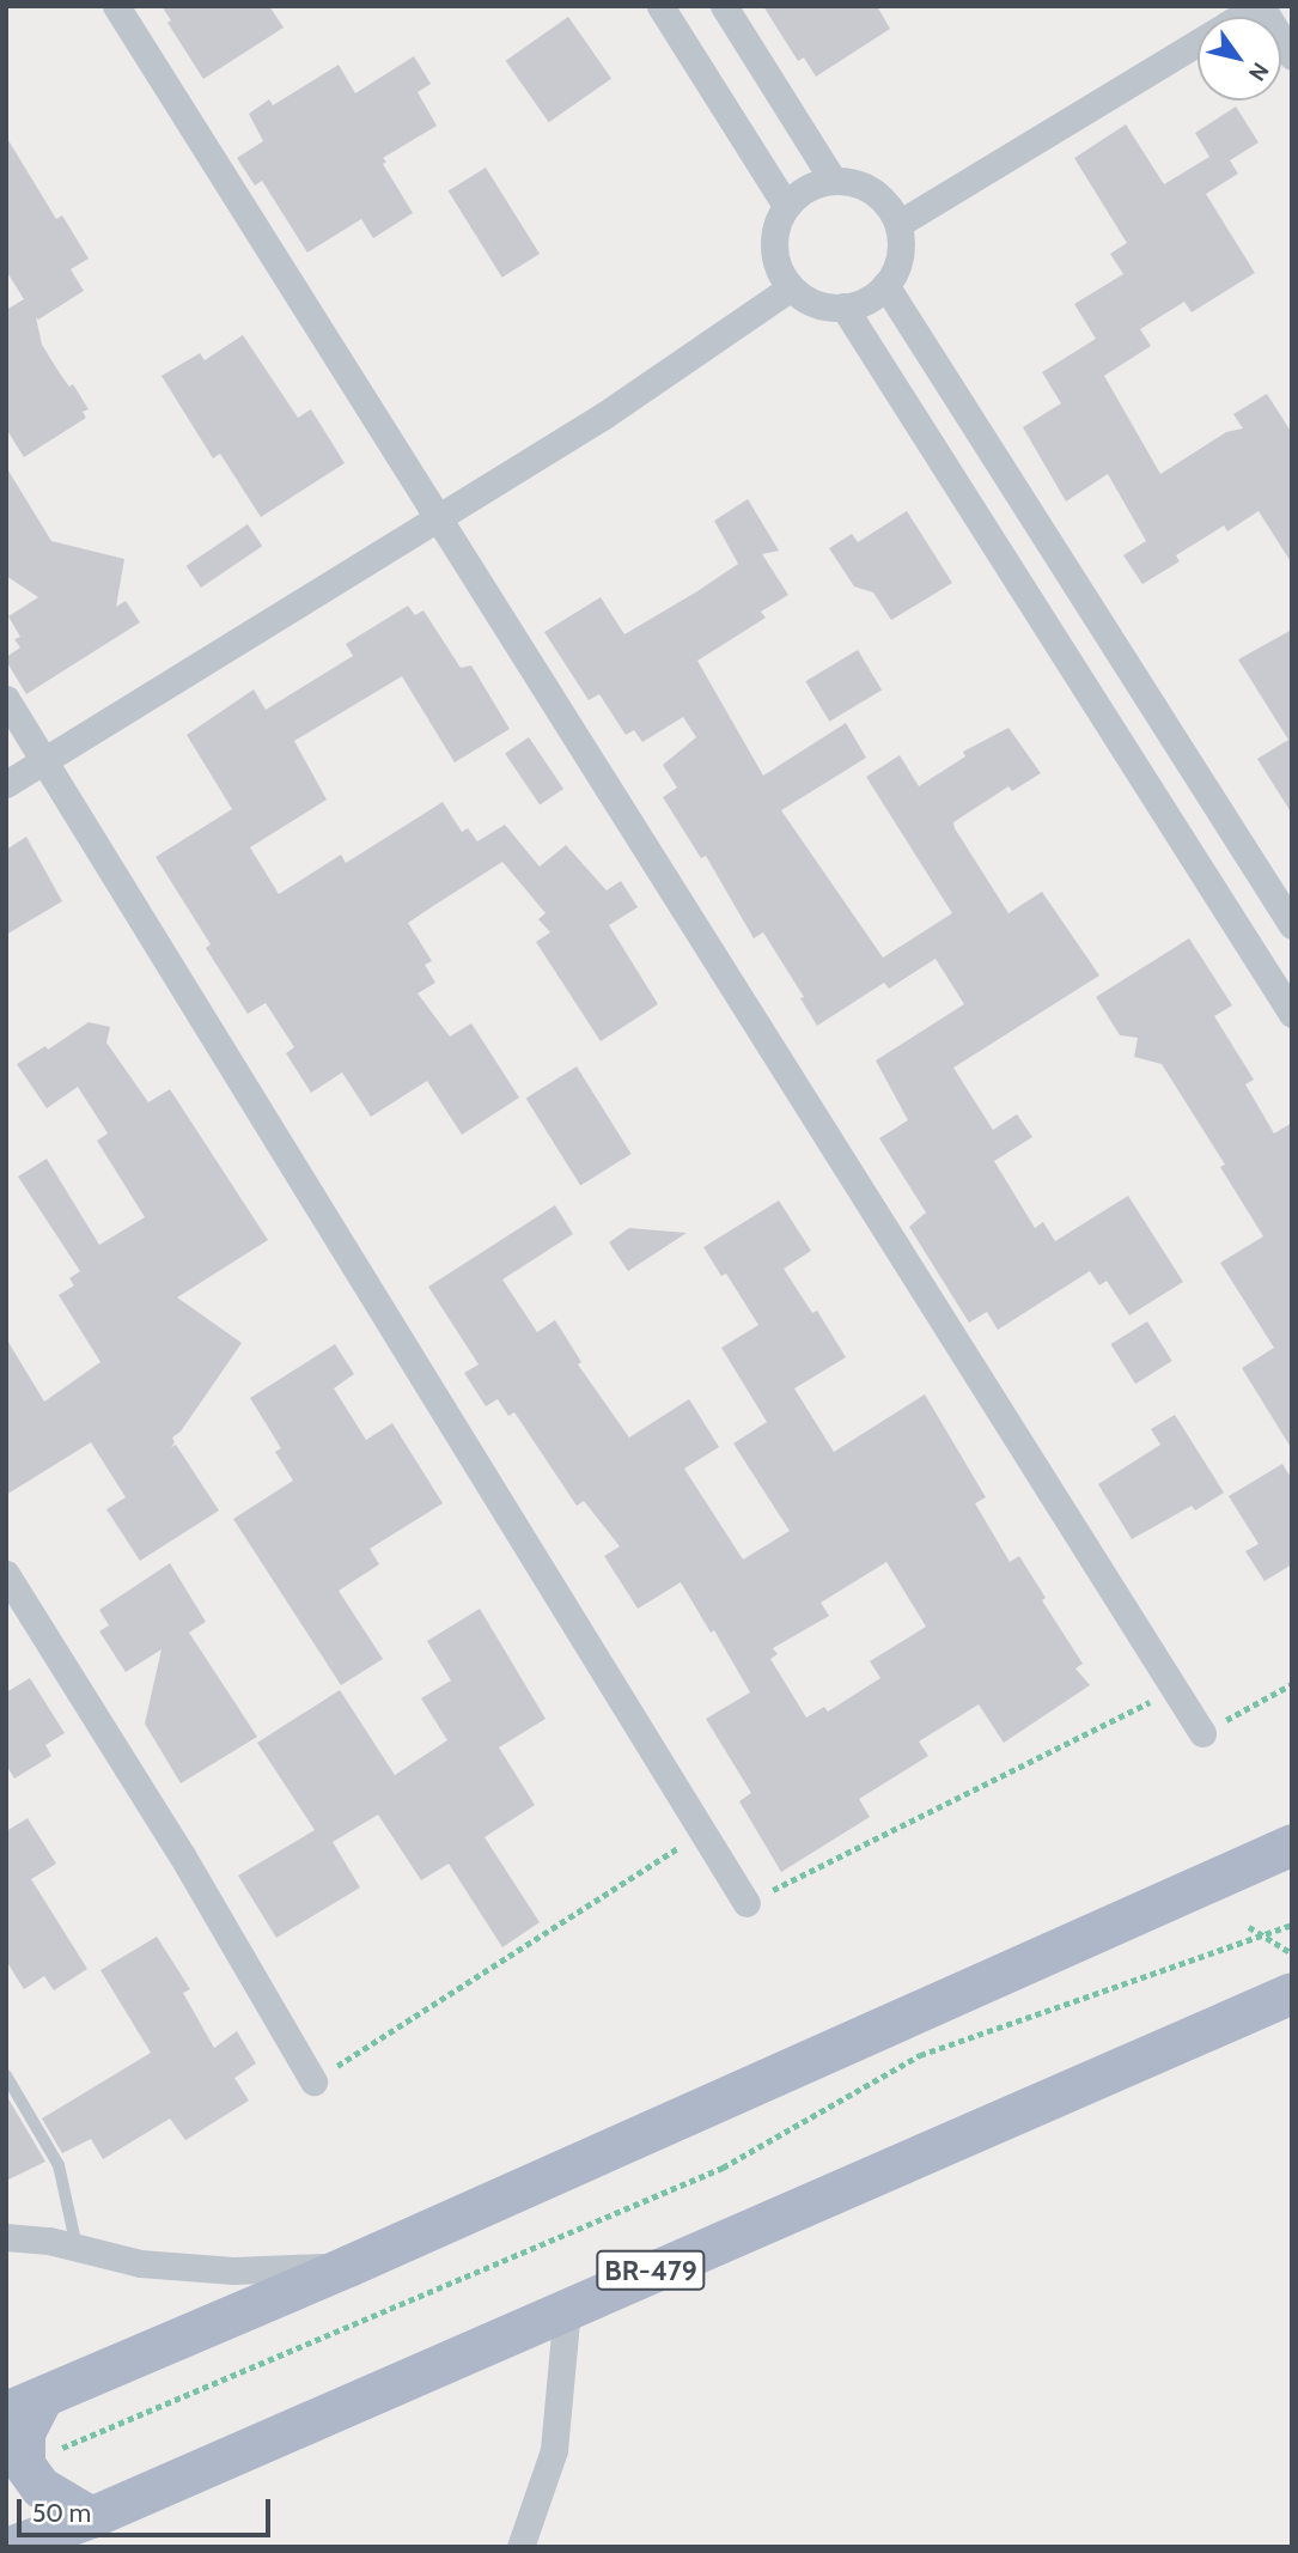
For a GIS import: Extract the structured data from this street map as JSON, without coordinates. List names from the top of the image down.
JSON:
{
  "streets": {
    "main road": ["BR-479"]
  },
  "scale_bar": "50 m",
  "north": "bottom right"
}
